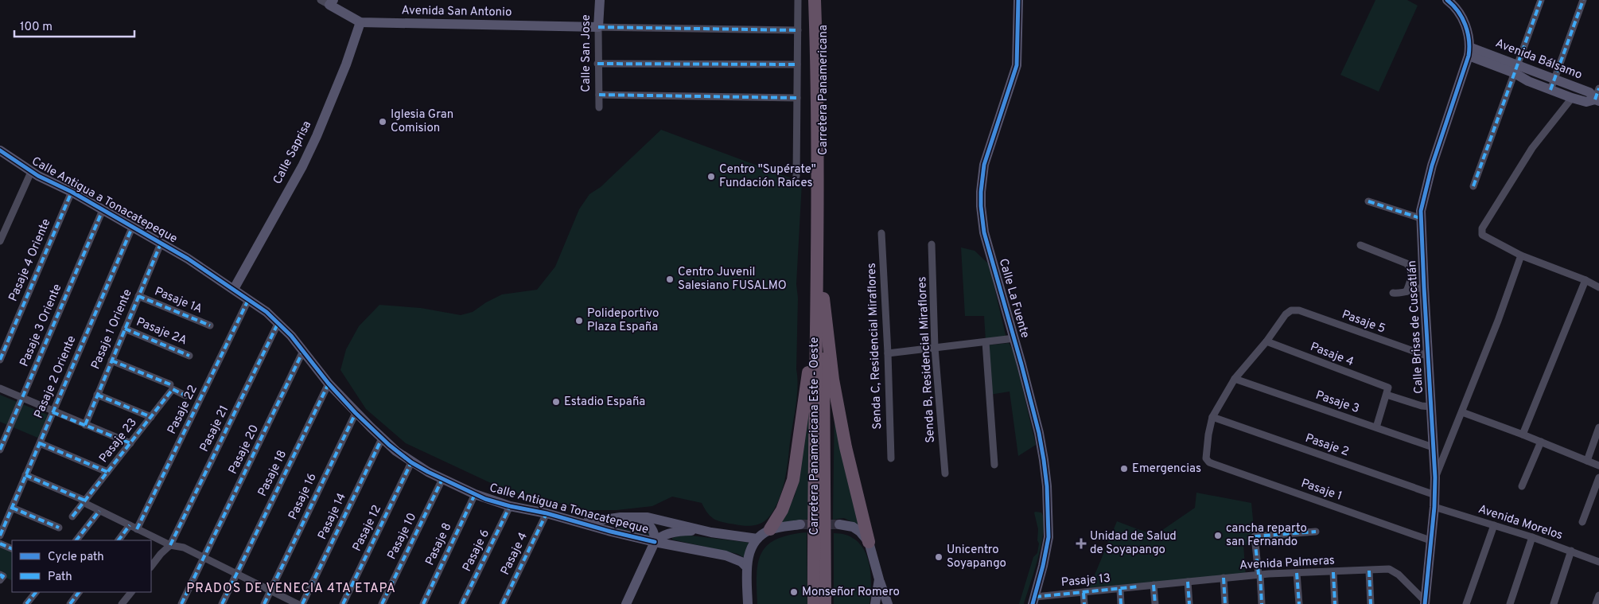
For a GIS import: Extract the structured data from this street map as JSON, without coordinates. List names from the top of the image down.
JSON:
{
  "streets": {
    "highway": ["Carretera Panamericana", "Carretera Panamericana Este - Oeste"],
    "street": [
      "Avenida San Antonio",
      "Calle San Jose",
      "Avenida Bálsamo",
      "Calle Saprisa",
      "Calle Antigua a Tonacatepeque",
      "Pasaje 4 Oriente",
      "Calle La Fuente",
      "Pasaje 1A",
      "Pasaje 5",
      "Pasaje 3 Oriente",
      "Calle Brisas de Cuscatlán",
      "Pasaje 1 Oriente",
      "Pasaje 2A",
      "Senda C, Residencial Miraflores",
      "Pasaje 4",
      "Senda B, Residencial Miraflores",
      "Pasaje 2 Oriente",
      "Pasaje 3",
      "Pasaje 22",
      "Pasaje 21",
      "Pasaje 23",
      "Pasaje 2",
      "Pasaje 20",
      "Pasaje 18",
      "Pasaje 1",
      "Pasaje 16",
      "Pasaje 14",
      "Avenida Morelos",
      "Pasaje 12",
      "Pasaje 10",
      "Pasaje 8",
      "Pasaje 6",
      "Avenida Palmeras",
      "Pasaje 13"
    ]
  },
  "crossings": [
    ["Avenida San Antonio", "Calle San Jose"],
    ["Avenida San Antonio", "Calle Saprisa"],
    ["Avenida Bálsamo", "Calle Brisas de Cuscatlán"],
    ["Carretera Panamericana", "Carretera Panamericana Este - Oeste"],
    ["Calle Saprisa", "Calle Antigua a Tonacatepeque"],
    ["Calle Antigua a Tonacatepeque", "Pasaje 4 Oriente"],
    ["Calle Antigua a Tonacatepeque", "Pasaje 3 Oriente"],
    ["Calle Antigua a Tonacatepeque", "Pasaje 1 Oriente"],
    ["Calle Antigua a Tonacatepeque", "Pasaje 4"],
    ["Calle Antigua a Tonacatepeque", "Pasaje 2 Oriente"],
    ["Calle Antigua a Tonacatepeque", "Pasaje 22"],
    ["Calle Antigua a Tonacatepeque", "Pasaje 21"],
    ["Calle Antigua a Tonacatepeque", "Pasaje 20"],
    ["Calle Antigua a Tonacatepeque", "Pasaje 18"],
    ["Calle Antigua a Tonacatepeque", "Pasaje 16"],
    ["Calle Antigua a Tonacatepeque", "Pasaje 14"],
    ["Calle Antigua a Tonacatepeque", "Pasaje 12"],
    ["Calle Antigua a Tonacatepeque", "Pasaje 10"],
    ["Calle Antigua a Tonacatepeque", "Pasaje 8"],
    ["Calle Antigua a Tonacatepeque", "Pasaje 6"],
    ["Calle La Fuente", "Pasaje 13"],
    ["Pasaje 1A", "Pasaje 1 Oriente"],
    ["Pasaje 5", "Calle Brisas de Cuscatlán"],
    ["Pasaje 5", "Pasaje 4"],
    ["Calle Brisas de Cuscatlán", "Pasaje 4"],
    ["Calle Brisas de Cuscatlán", "Pasaje 3"],
    ["Calle Brisas de Cuscatlán", "Pasaje 2"],
    ["Calle Brisas de Cuscatlán", "Pasaje 1"],
    ["Calle Brisas de Cuscatlán", "Avenida Morelos"],
    ["Calle Brisas de Cuscatlán", "Avenida Palmeras"],
    ["Pasaje 1 Oriente", "Pasaje 2A"],
    ["Pasaje 2", "Pasaje 1"],
    ["Avenida Palmeras", "Pasaje 13"]
  ],
  "districts": ["PRADOS DE VENECIA 4TA ETAPA"],
  "places": {
    "other": [
      "Iglesia Gran Comision",
      "Centro \"Supérate\" Fundación Raíces",
      "Centro Juvenil Salesiano FUSALMO",
      "Polideportivo Plaza España",
      "Estadio España",
      "Emergencias",
      "cancha reparto san Fernando",
      "Unicentro Soyapango",
      "Monseñor Romero"
    ],
    "health": ["Unidad de Salud de Soyapango"]
  },
  "legend": ["Cycle path", "Path"],
  "scale_bar": "100 m"
}
